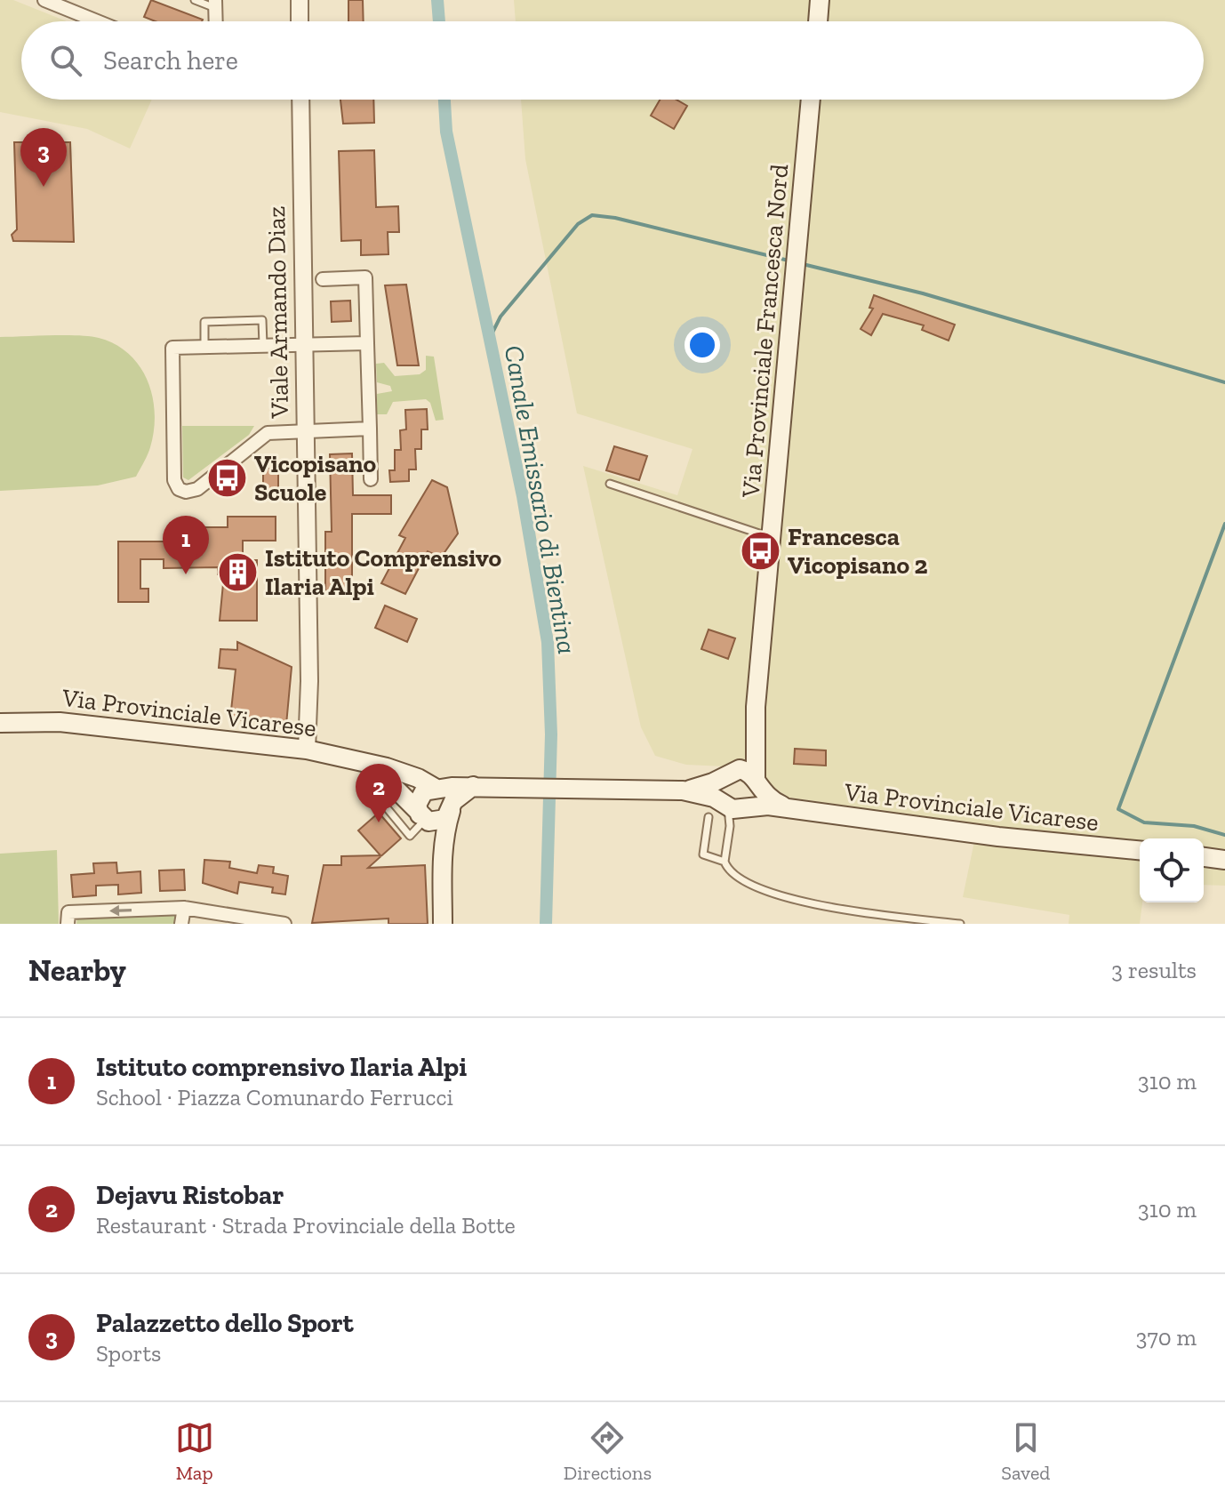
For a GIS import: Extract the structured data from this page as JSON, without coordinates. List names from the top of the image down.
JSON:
{
  "streets": {
    "main road": ["Via Provinciale Francesca Nord", "Via Provinciale Vicarese"],
    "street": ["Viale Armando Diaz"]
  },
  "crossings": [
    ["Viale Armando Diaz", "Via Provinciale Vicarese"]
  ],
  "water": ["Canale Emissario di Bientina"],
  "places": {
    "bus stop": ["Vicopisano Scuole", "Francesca Vicopisano 2"],
    "building": ["Istituto Comprensivo Ilaria Alpi"]
  },
  "page": {
    "search": "Search here",
    "pins": ["3", "1", "2"],
    "heading": ["Nearby", "3 results"],
    "list": [
      {
        "mark": "1",
        "name": "Istituto comprensivo Ilaria Alpi",
        "note": "School · Piazza Comunardo Ferrucci",
        "value": "310 m"
      },
      {
        "mark": "2",
        "name": "Dejavu Ristobar",
        "note": "Restaurant · Strada Provinciale della Botte",
        "value": "310 m"
      },
      {
        "mark": "3",
        "name": "Palazzetto dello Sport",
        "note": "Sports",
        "value": "370 m"
      }
    ],
    "nav": ["Map", "Directions", "Saved"]
  }
}
